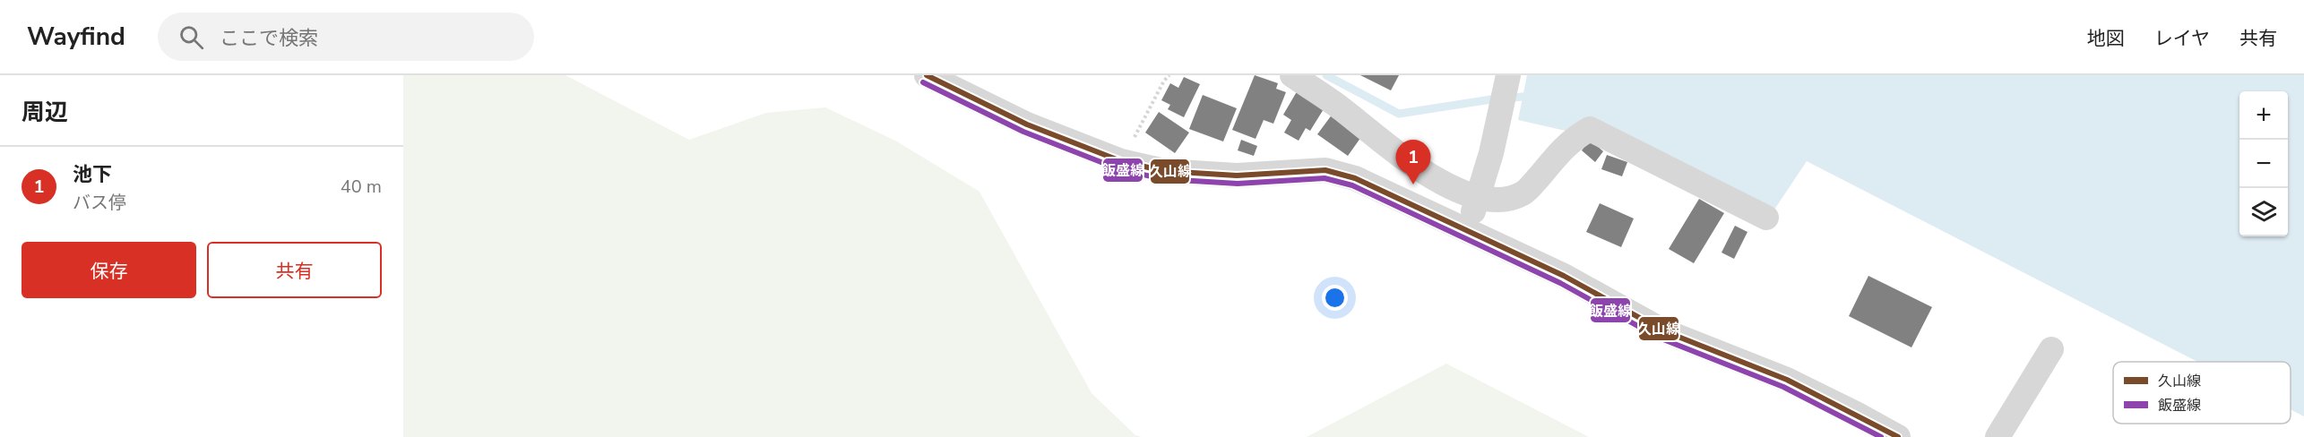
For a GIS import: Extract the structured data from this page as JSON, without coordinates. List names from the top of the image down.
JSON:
{
  "lines": ["transit line 久山線", "transit line 飯盛線"],
  "legend": ["久山線", "飯盛線"],
  "page": {
    "header": "Wayfind",
    "search": "ここで検索",
    "nav": ["地図", "レイヤ", "共有"],
    "heading": "周辺",
    "map_buttons": ["+", "−"],
    "pins": "1",
    "list": [
      {
        "mark": "1",
        "name": "池下",
        "note": "バス停",
        "value": "40 m"
      }
    ],
    "buttons": ["保存", "共有"]
  }
}
